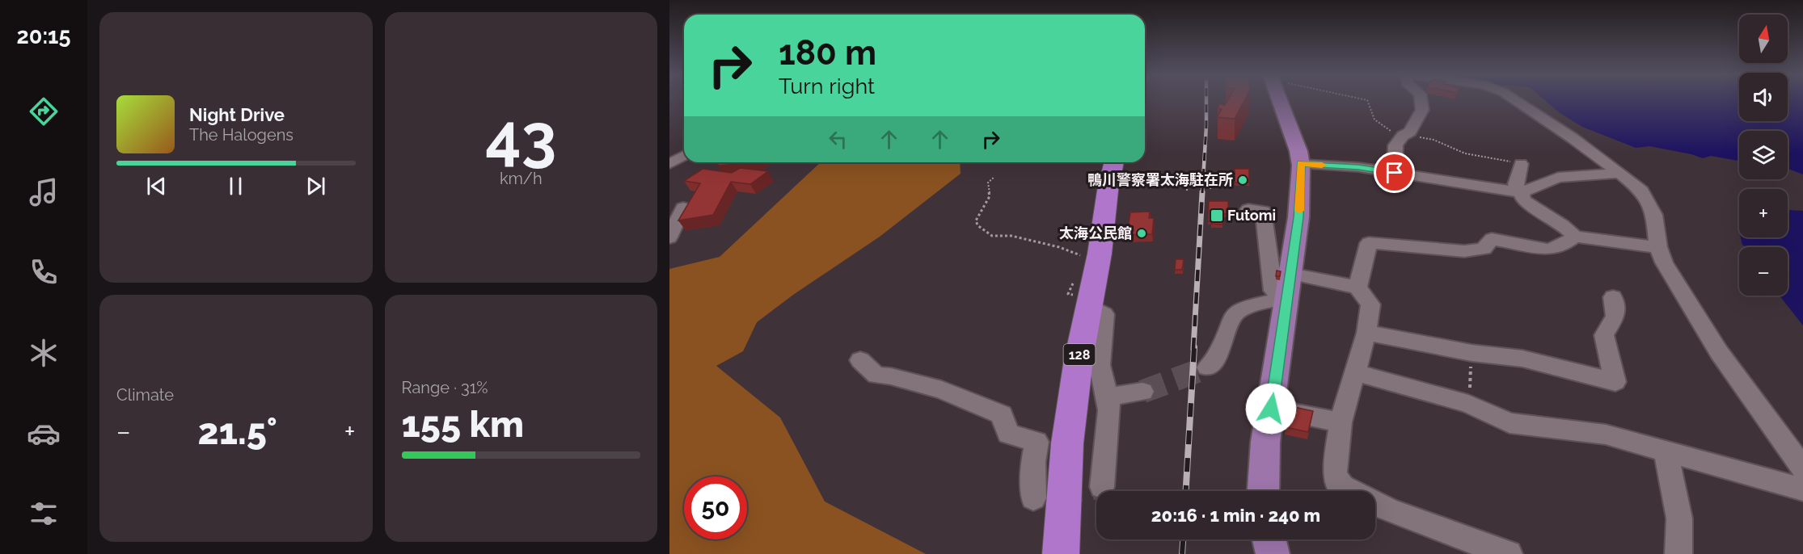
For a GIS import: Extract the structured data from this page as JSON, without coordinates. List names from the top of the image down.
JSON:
{
  "streets": {
    "highway": ["128"]
  },
  "places": {
    "other": ["鴨川警察署太海駐在所", "太海公民館"],
    "transit": ["Futomi"]
  },
  "north": "top",
  "page": {
    "tabs": "20:15",
    "tile": [
      ["43", "km/h"],
      "Climate",
      ["Range · 31%", "155 km"]
    ],
    "map_buttons": ["+", "−"],
    "turn": ["180 m", "Turn right"],
    "song": ["Night Drive", "The Halogens"],
    "heat": ["−", "21.5°", "+"],
    "limit": "50",
    "trip": "20:16 · 1 min · 240 m"
  }
}
